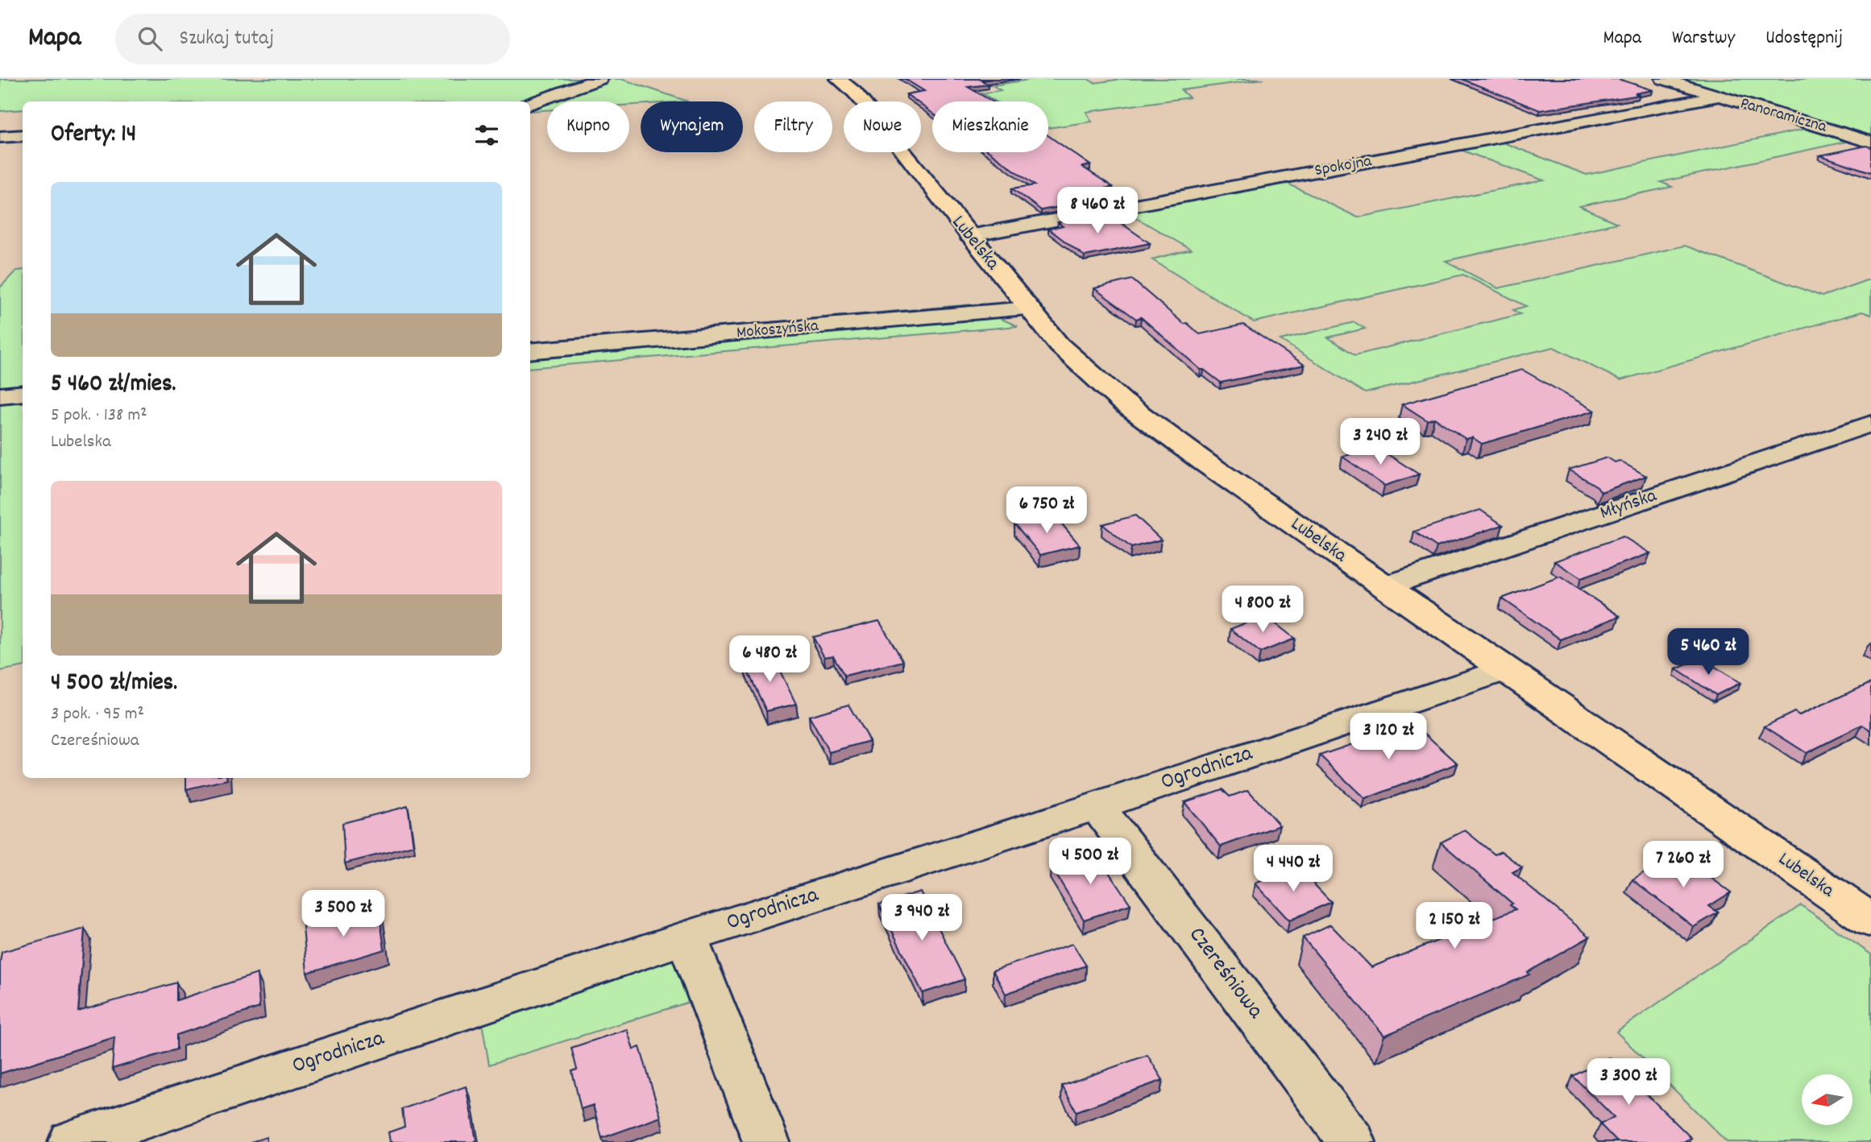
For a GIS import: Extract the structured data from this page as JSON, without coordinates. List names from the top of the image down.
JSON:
{
  "streets": {
    "main road": ["Lubelska"],
    "street": [
      "Panoramiczna",
      "Spokojna",
      "Mokoszyńska",
      "Młyńska",
      "Ogrodnicza",
      "Czereśniowa"
    ]
  },
  "crossings": [
    ["Panoramiczna", "Spokojna"],
    ["Spokojna", "Lubelska"],
    ["Lubelska", "Mokoszyńska"],
    ["Lubelska", "Młyńska"],
    ["Lubelska", "Ogrodnicza"],
    ["Ogrodnicza", "Czereśniowa"]
  ],
  "north": "left",
  "page": {
    "header": "Mapa",
    "search": "Szukaj tutaj",
    "nav": ["Mapa", "Warstwy", "Udostępnij"],
    "chip": [
      "Kupno",
      "Wynajem",
      "Filtry",
      "Nowe",
      "Mieszkanie"
    ],
    "heading": "Oferty: 14",
    "list": [
      {
        "name": "5 460 zł/mies.",
        "note": "5 pok. · 138 m² · Lubelska"
      },
      {
        "name": "4 500 zł/mies.",
        "note": "3 pok. · 95 m² · Czereśniowa"
      }
    ],
    "price": [
      "8 460 zł",
      "3 240 zł",
      "6 750 zł",
      "4 800 zł",
      "5 460 zł",
      "6 480 zł",
      "3 120 zł",
      "4 500 zł",
      "7 260 zł",
      "4 440 zł",
      "3 500 zł",
      "3 940 zł",
      "2 150 zł",
      "3 300 zł"
    ]
  }
}
